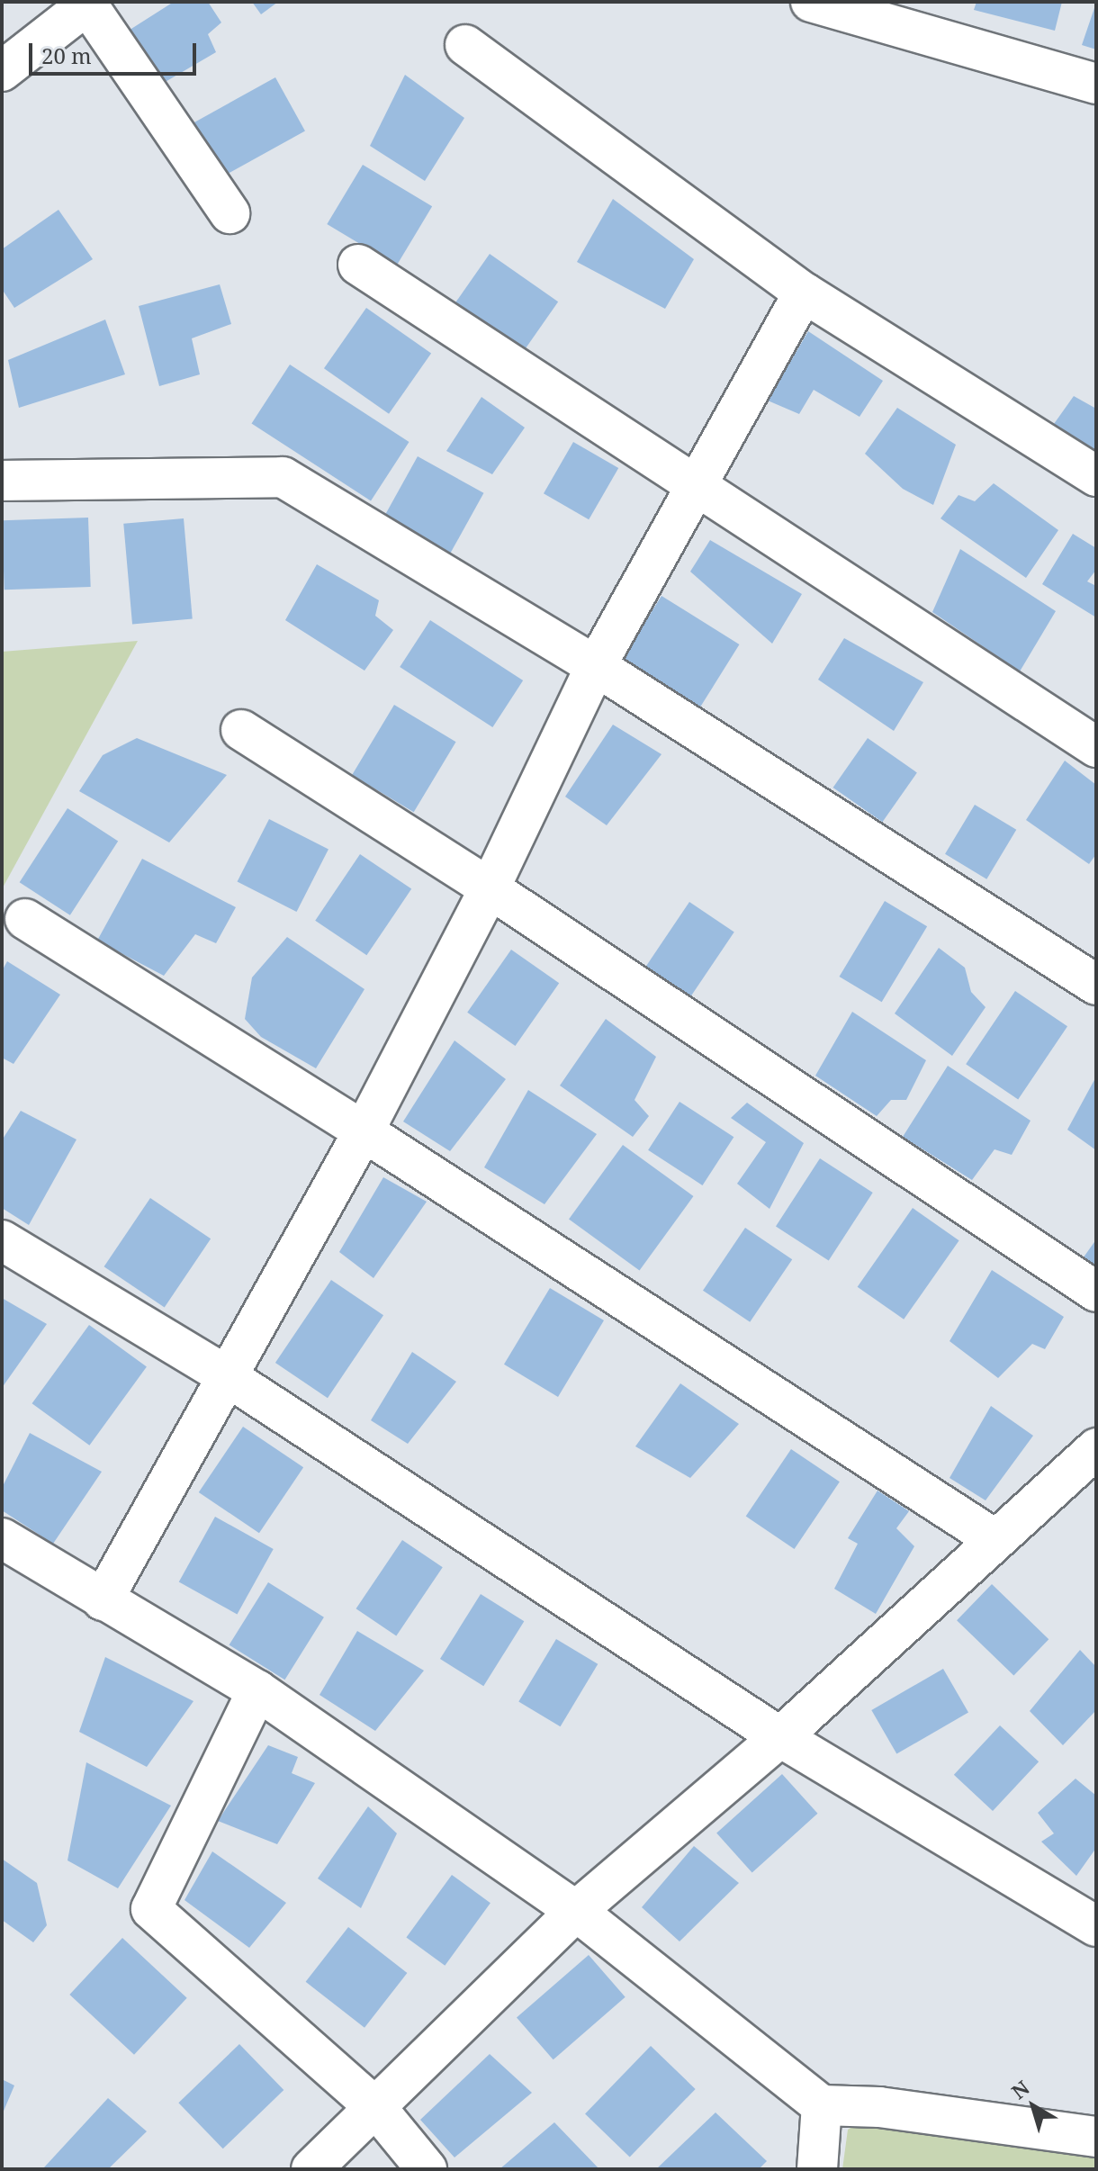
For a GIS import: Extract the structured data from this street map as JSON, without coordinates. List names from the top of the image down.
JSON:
{
  "scale_bar": "20 m",
  "north": "top left"
}
